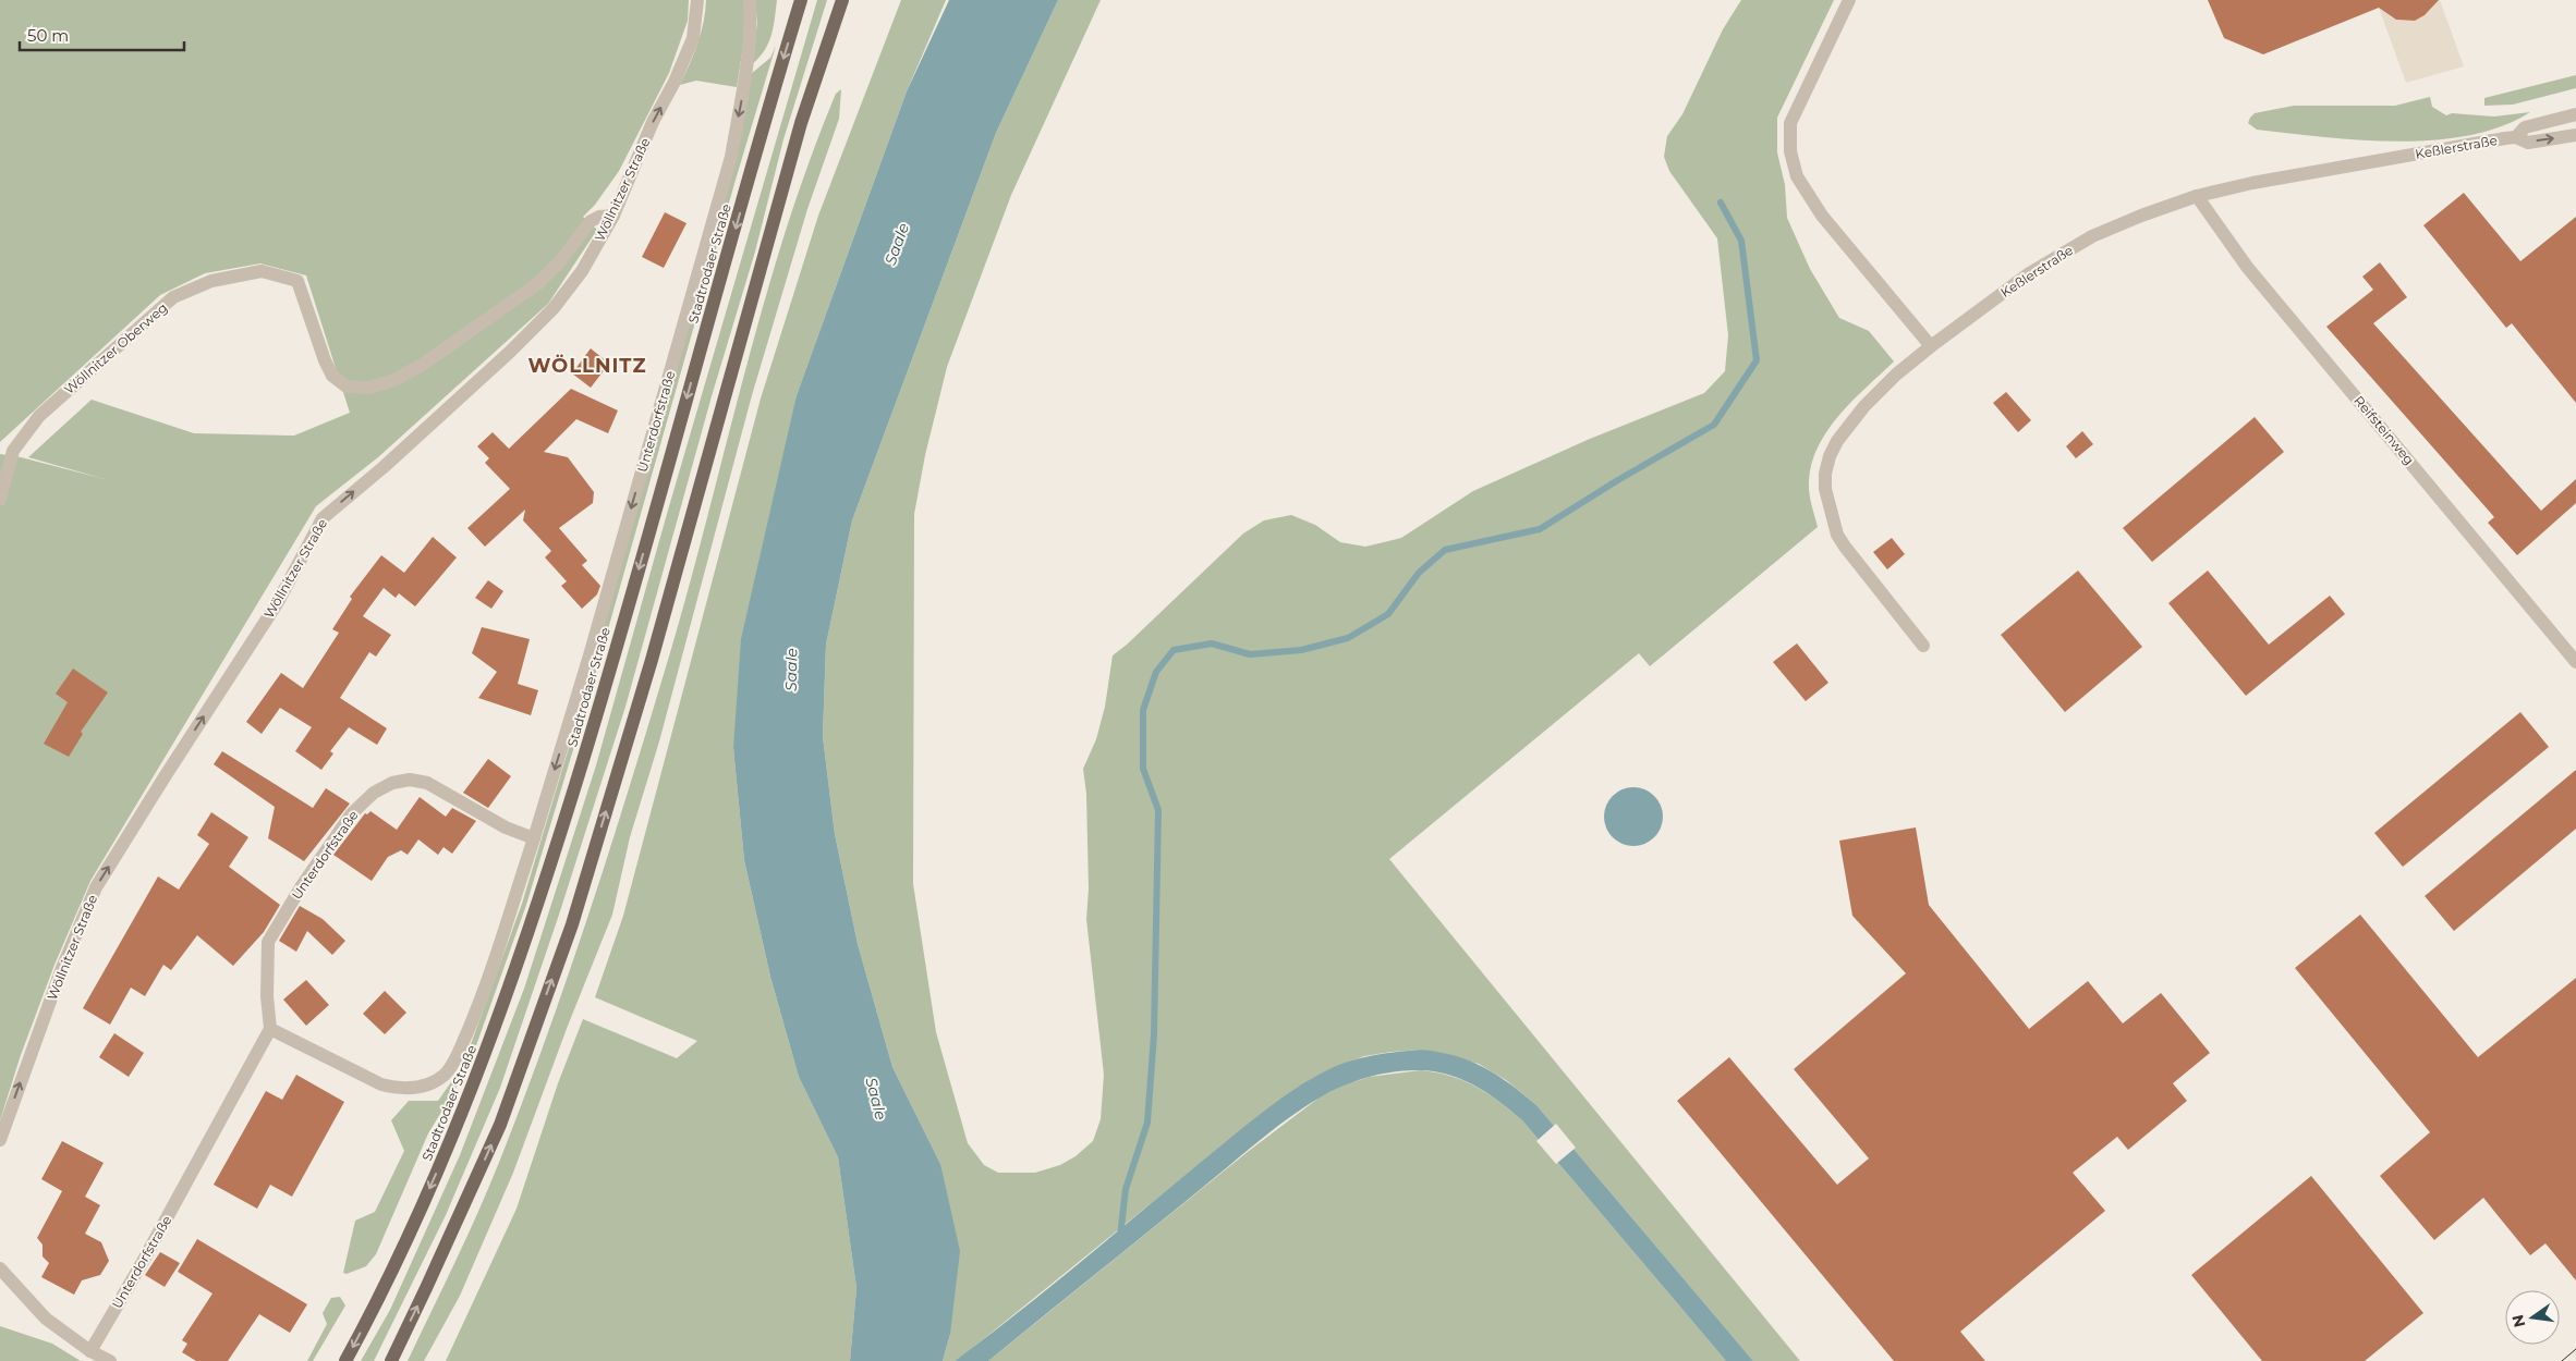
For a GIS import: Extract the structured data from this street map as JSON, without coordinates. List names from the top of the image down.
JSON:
{
  "streets": {
    "main road": ["Stadtrodaer Straße"],
    "street": [
      "Keßlerstraße",
      "Wöllnitzer Straße",
      "Wöllnitzer Oberweg",
      "Unterdorfstraße",
      "Reifsteinweg"
    ]
  },
  "crossings": [
    ["Keßlerstraße", "Reifsteinweg"],
    ["Wöllnitzer Straße", "Wöllnitzer Oberweg"]
  ],
  "one_way": ["Wöllnitzer Straße", "Unterdorfstraße"],
  "districts": ["WÖLLNITZ"],
  "water": ["Saale"],
  "scale_bar": "50 m",
  "north": "left"
}
